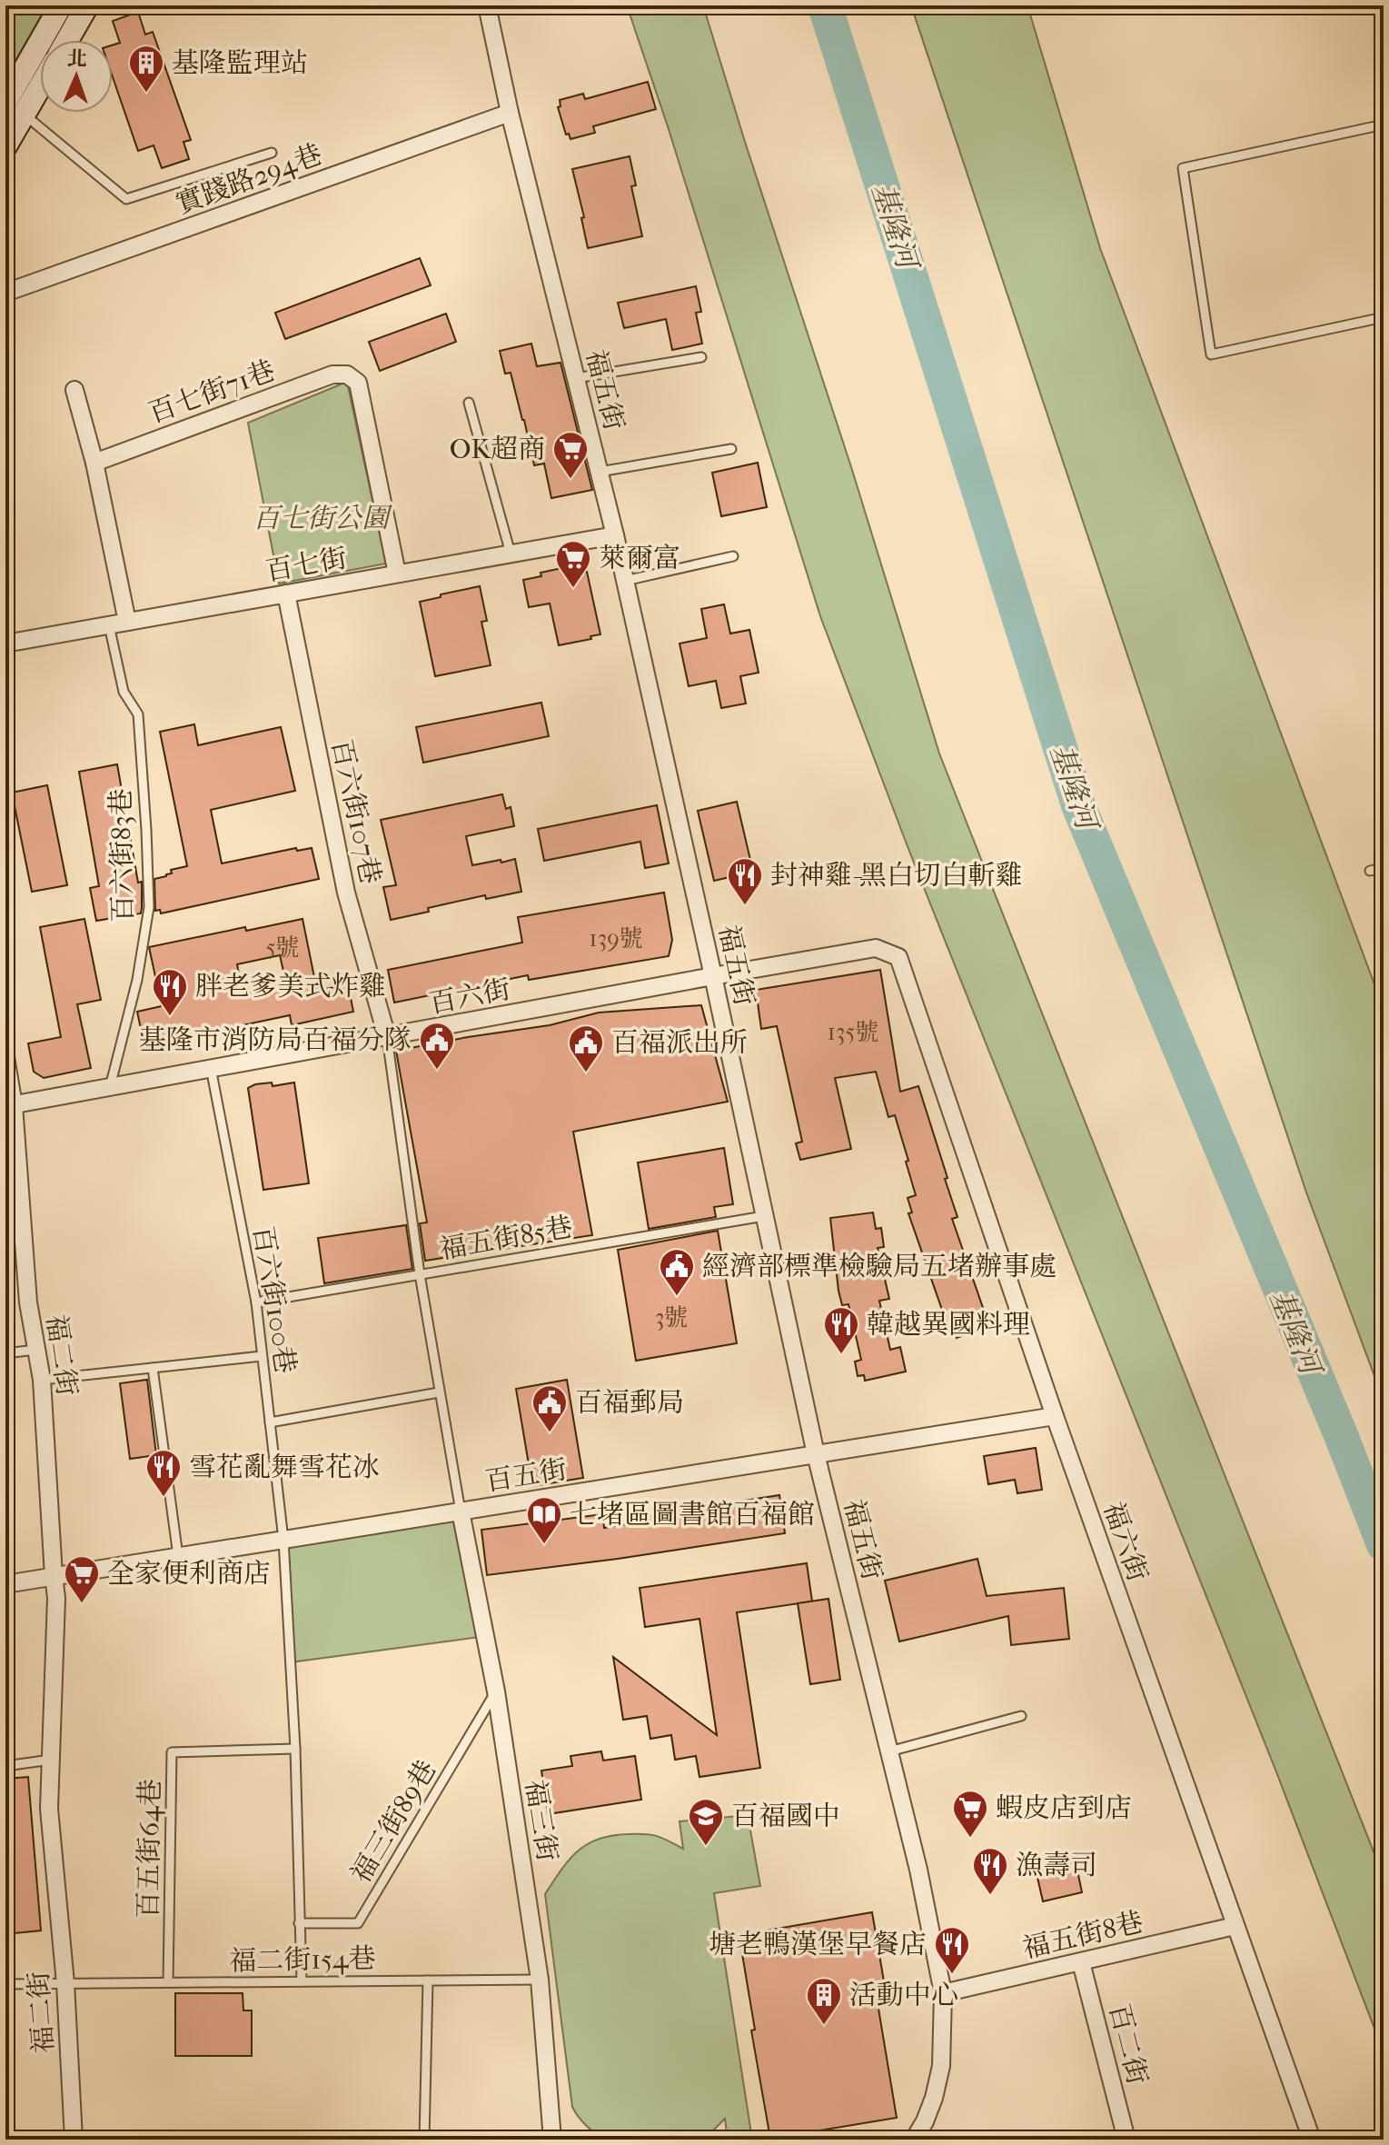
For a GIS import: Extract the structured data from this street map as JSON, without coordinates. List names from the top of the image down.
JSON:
{
  "streets": {
    "street": [
      "實踐路294巷",
      "福五街",
      "百七街71巷",
      "百七街",
      "百六街107巷",
      "百六街",
      "福二街",
      "百五街",
      "福六街",
      "福三街",
      "福五街8巷",
      "百二街"
    ],
    "lane": [
      "百六街83巷",
      "福五街85巷",
      "百六街100巷",
      "福三街89巷",
      "百五街64巷",
      "福二街154巷"
    ]
  },
  "crossings": [
    ["實踐路294巷", "福五街"],
    ["福五街", "百七街"],
    ["福五街", "百六街"],
    ["福五街", "福五街85巷"],
    ["福五街", "百五街"],
    ["福五街", "福五街8巷"],
    ["百七街71巷", "百七街"],
    ["百七街", "百六街107巷"],
    ["百七街", "百六街83巷"],
    ["百六街107巷", "百六街"],
    ["百六街83巷", "百六街"],
    ["百六街", "百六街100巷"],
    ["百六街", "福二街"],
    ["百六街", "福六街"],
    ["福五街85巷", "百六街100巷"],
    ["百六街100巷", "百五街"],
    ["福二街", "百五街"],
    ["福二街", "福二街154巷"],
    ["百五街", "福六街"],
    ["百五街", "福三街"],
    ["福六街", "福五街8巷"],
    ["福三街", "福三街89巷"],
    ["福三街", "福二街154巷"],
    ["百五街64巷", "福二街154巷"],
    ["福五街8巷", "百二街"]
  ],
  "water": ["基隆河"],
  "parks": ["百七街公園"],
  "places": {
    "building": ["基隆監理站", "活動中心"],
    "supermarket": [
      "OK超商",
      "萊爾富",
      "全家便利商店",
      "蝦皮店到店"
    ],
    "restaurant": [
      "封神雞-黑白切白斬雞",
      "胖老爹美式炸雞",
      "韓越異國料理",
      "雪花亂舞雪花冰",
      "漁壽司",
      "塘老鴨漢堡早餐店"
    ],
    "public building": [
      "基隆市消防局百福分隊",
      "百福派出所",
      "經濟部標準檢驗局五堵辦事處",
      "百福郵局"
    ],
    "library": ["七堵區圖書館百福館"],
    "school or university": ["百福國中"]
  },
  "house_numbers": [
    "139號",
    "5號",
    "135號",
    "3號"
  ],
  "north": "top"
}
